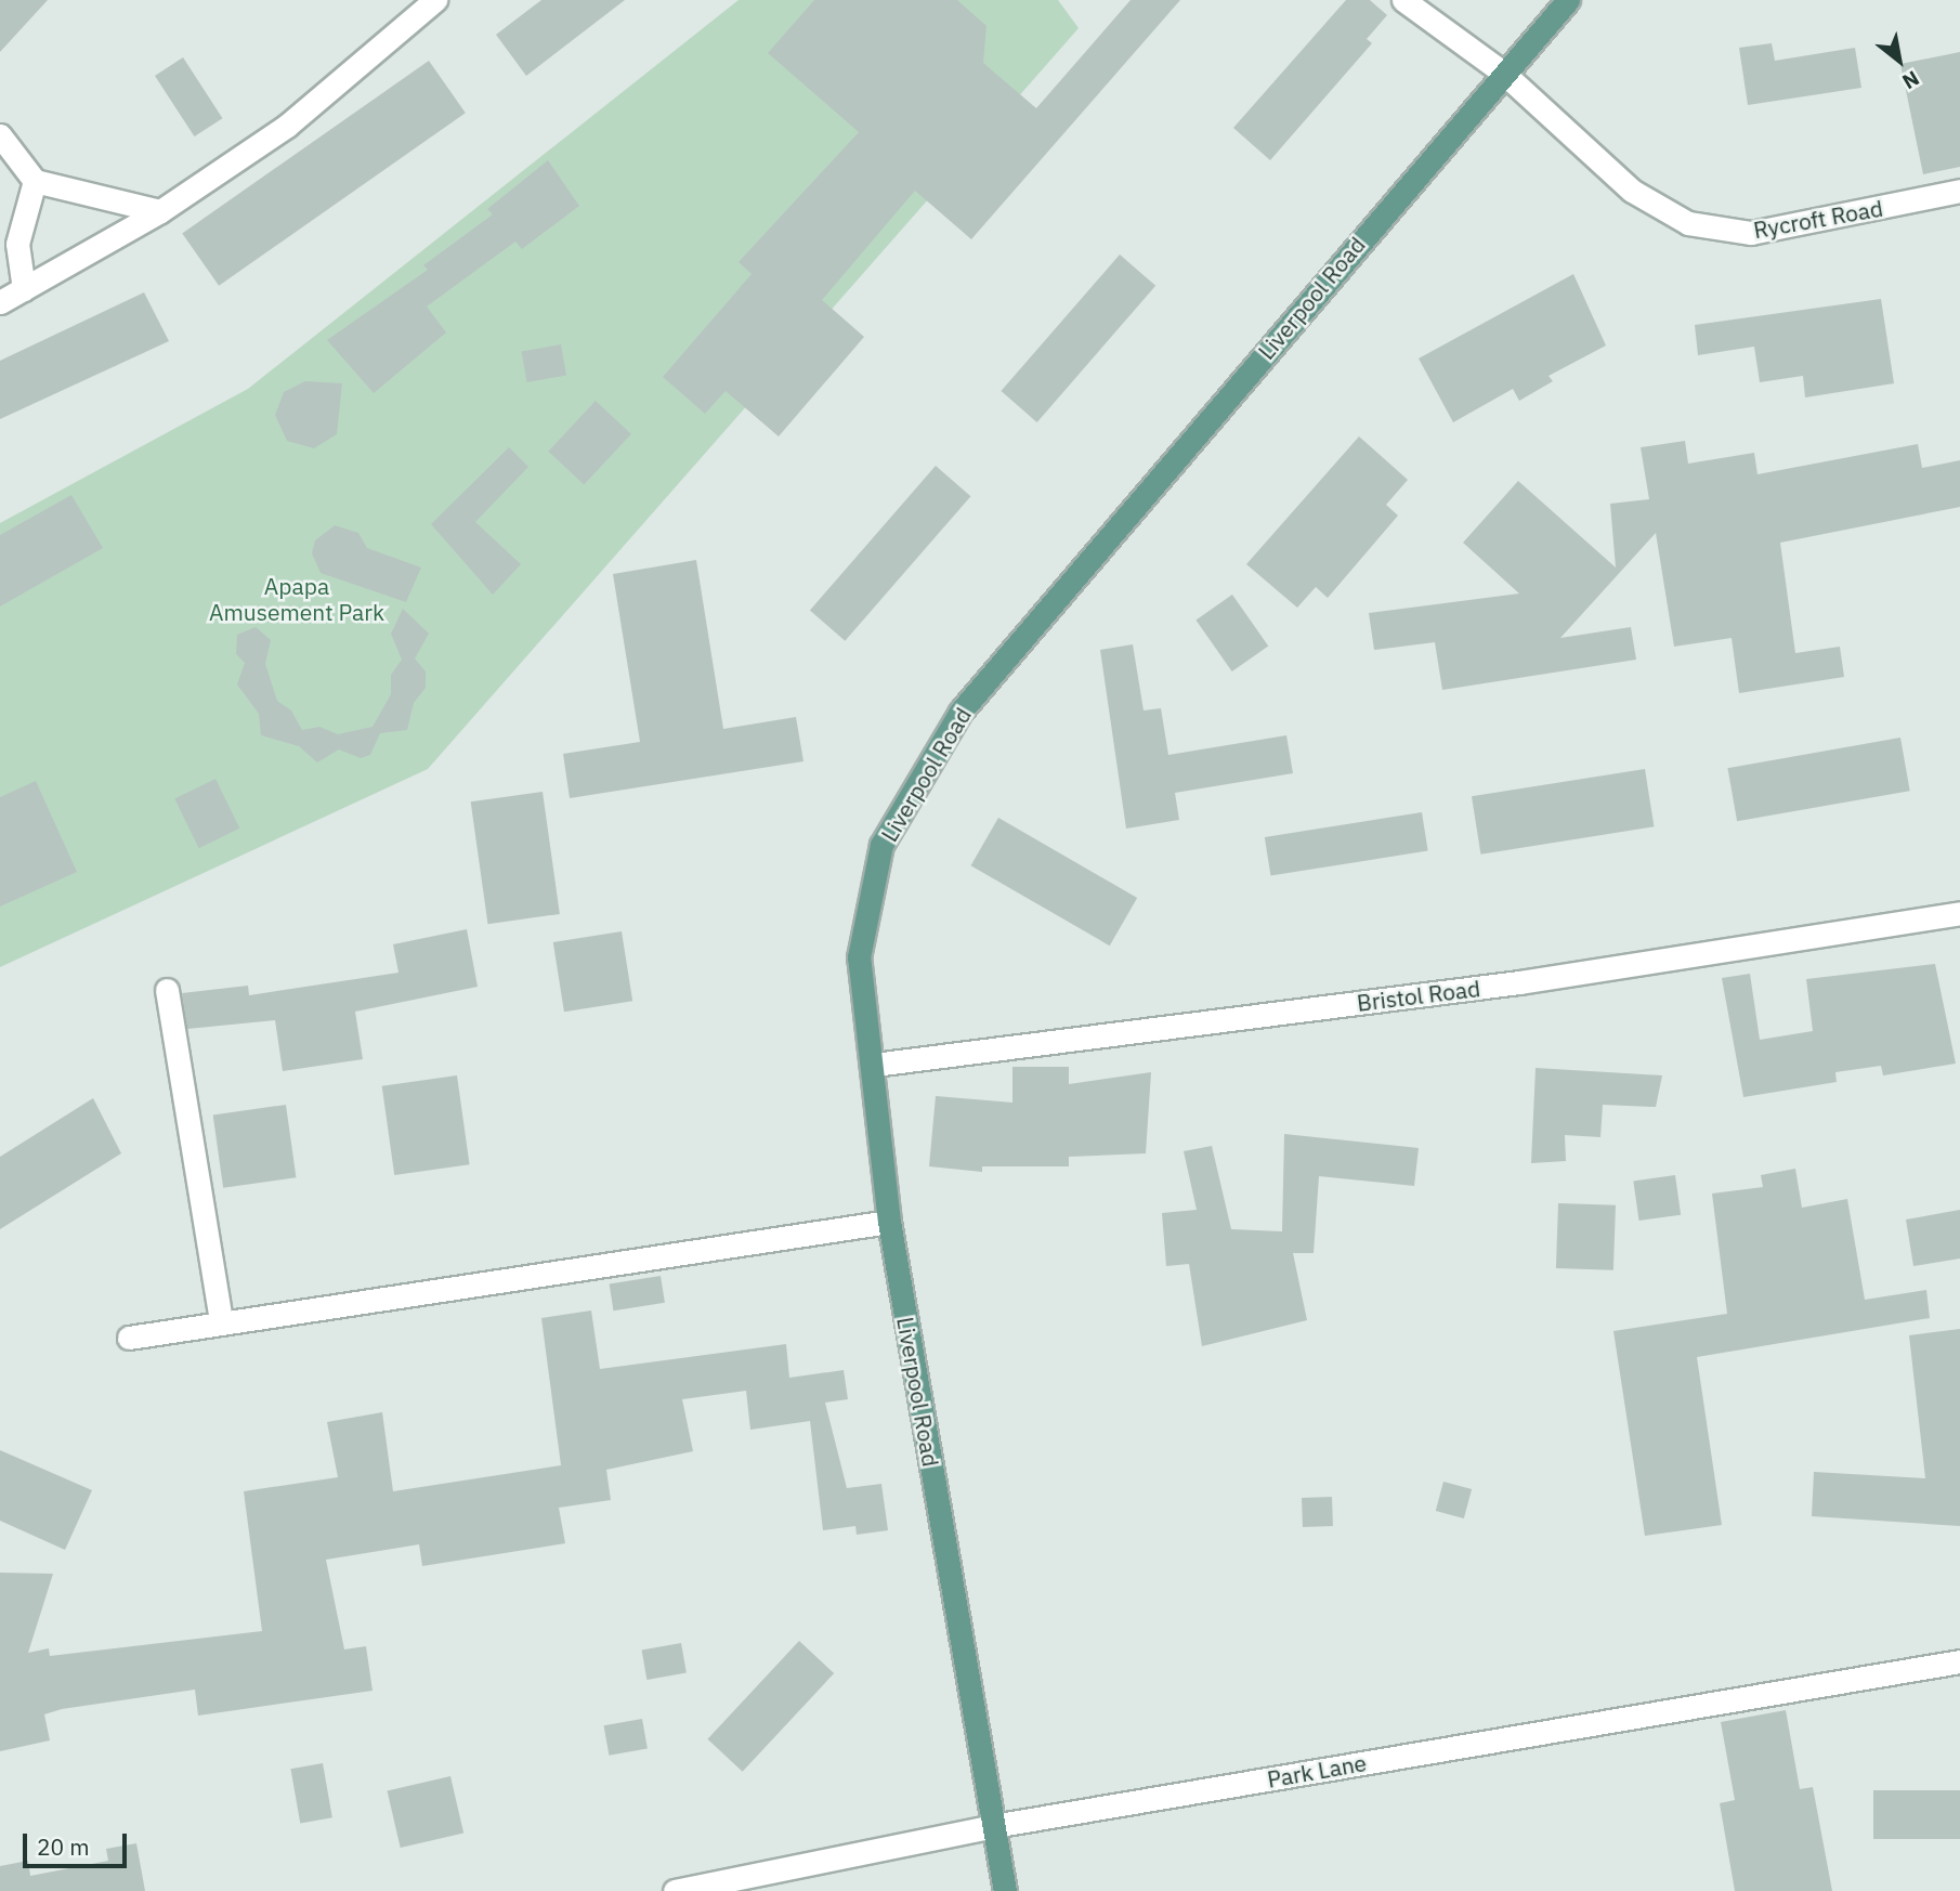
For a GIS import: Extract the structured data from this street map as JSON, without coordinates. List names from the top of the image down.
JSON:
{
  "streets": {
    "main road": ["Liverpool Road"],
    "street": ["Rycroft Road", "Bristol Road", "Park Lane"]
  },
  "crossings": [
    ["Rycroft Road", "Liverpool Road"],
    ["Liverpool Road", "Bristol Road"],
    ["Liverpool Road", "Park Lane"]
  ],
  "parks": ["Apapa Amusement Park"],
  "scale_bar": "20 m",
  "north": "bottom right"
}
